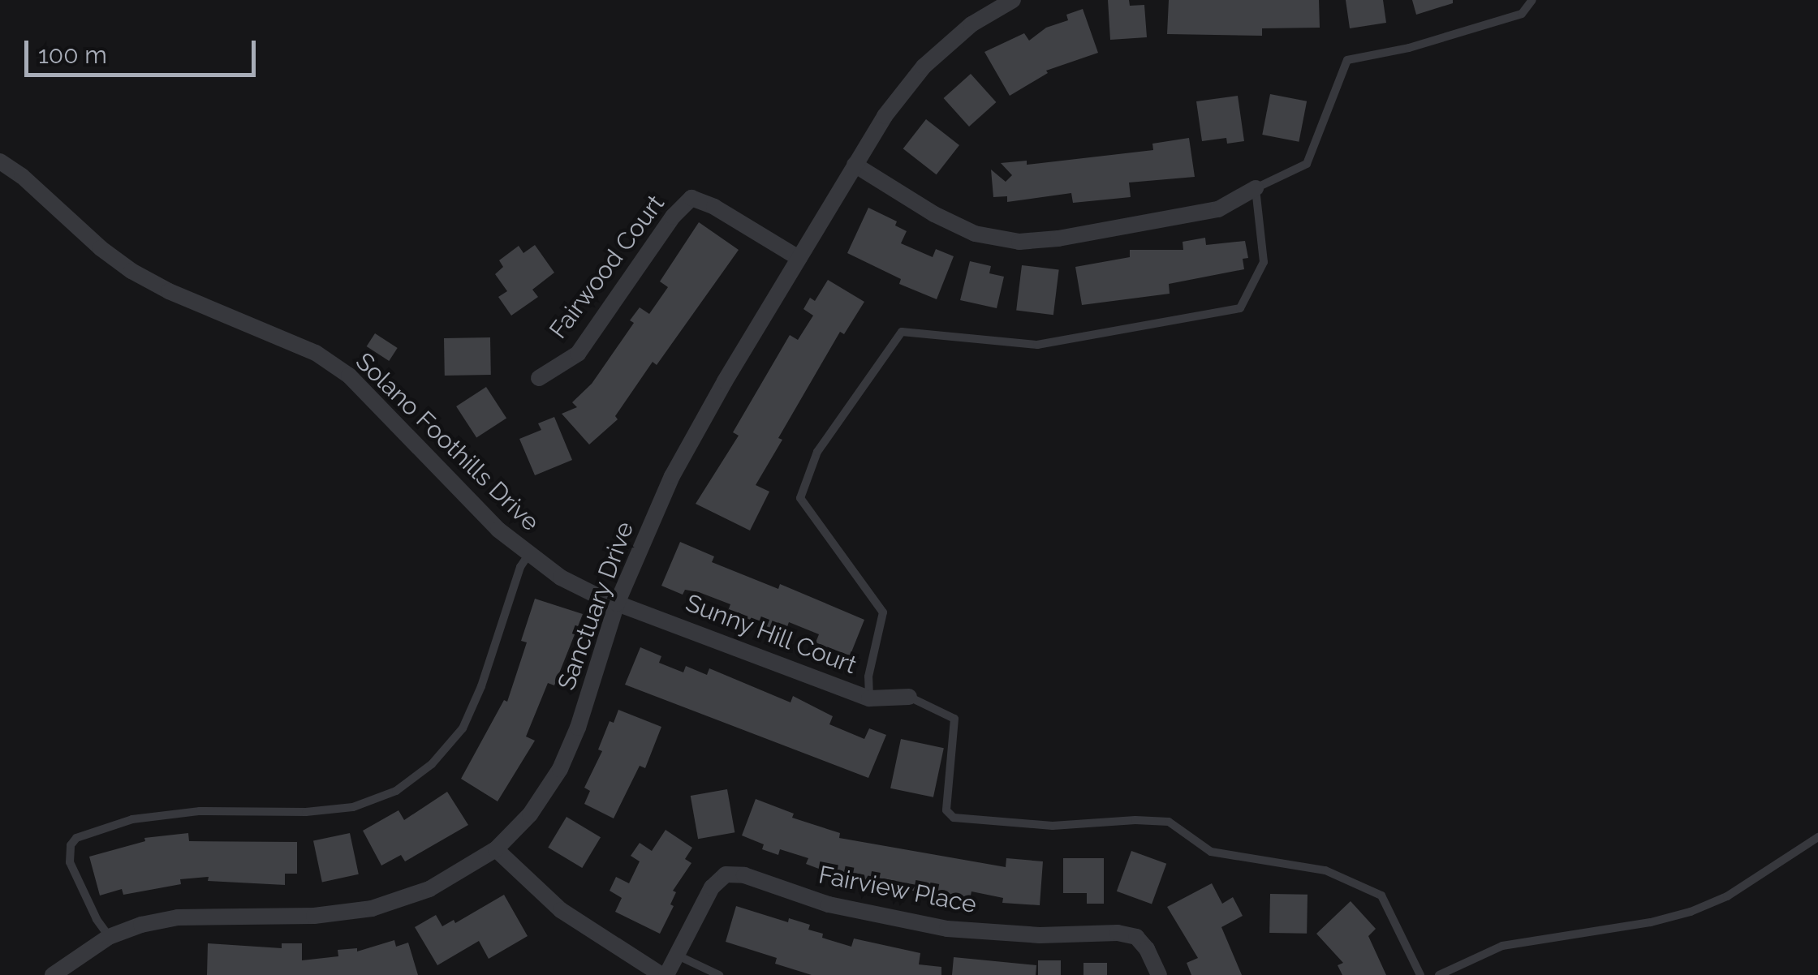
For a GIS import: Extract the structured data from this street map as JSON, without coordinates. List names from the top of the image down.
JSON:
{
  "streets": {
    "street": [
      "Fairwood Court",
      "Solano Foothills Drive",
      "Sanctuary Drive",
      "Sunny Hill Court",
      "Fairview Place"
    ]
  },
  "crossings": [
    ["Fairwood Court", "Sanctuary Drive"],
    ["Solano Foothills Drive", "Sanctuary Drive"],
    ["Solano Foothills Drive", "Sunny Hill Court"],
    ["Sanctuary Drive", "Sunny Hill Court"]
  ],
  "scale_bar": "100 m"
}
